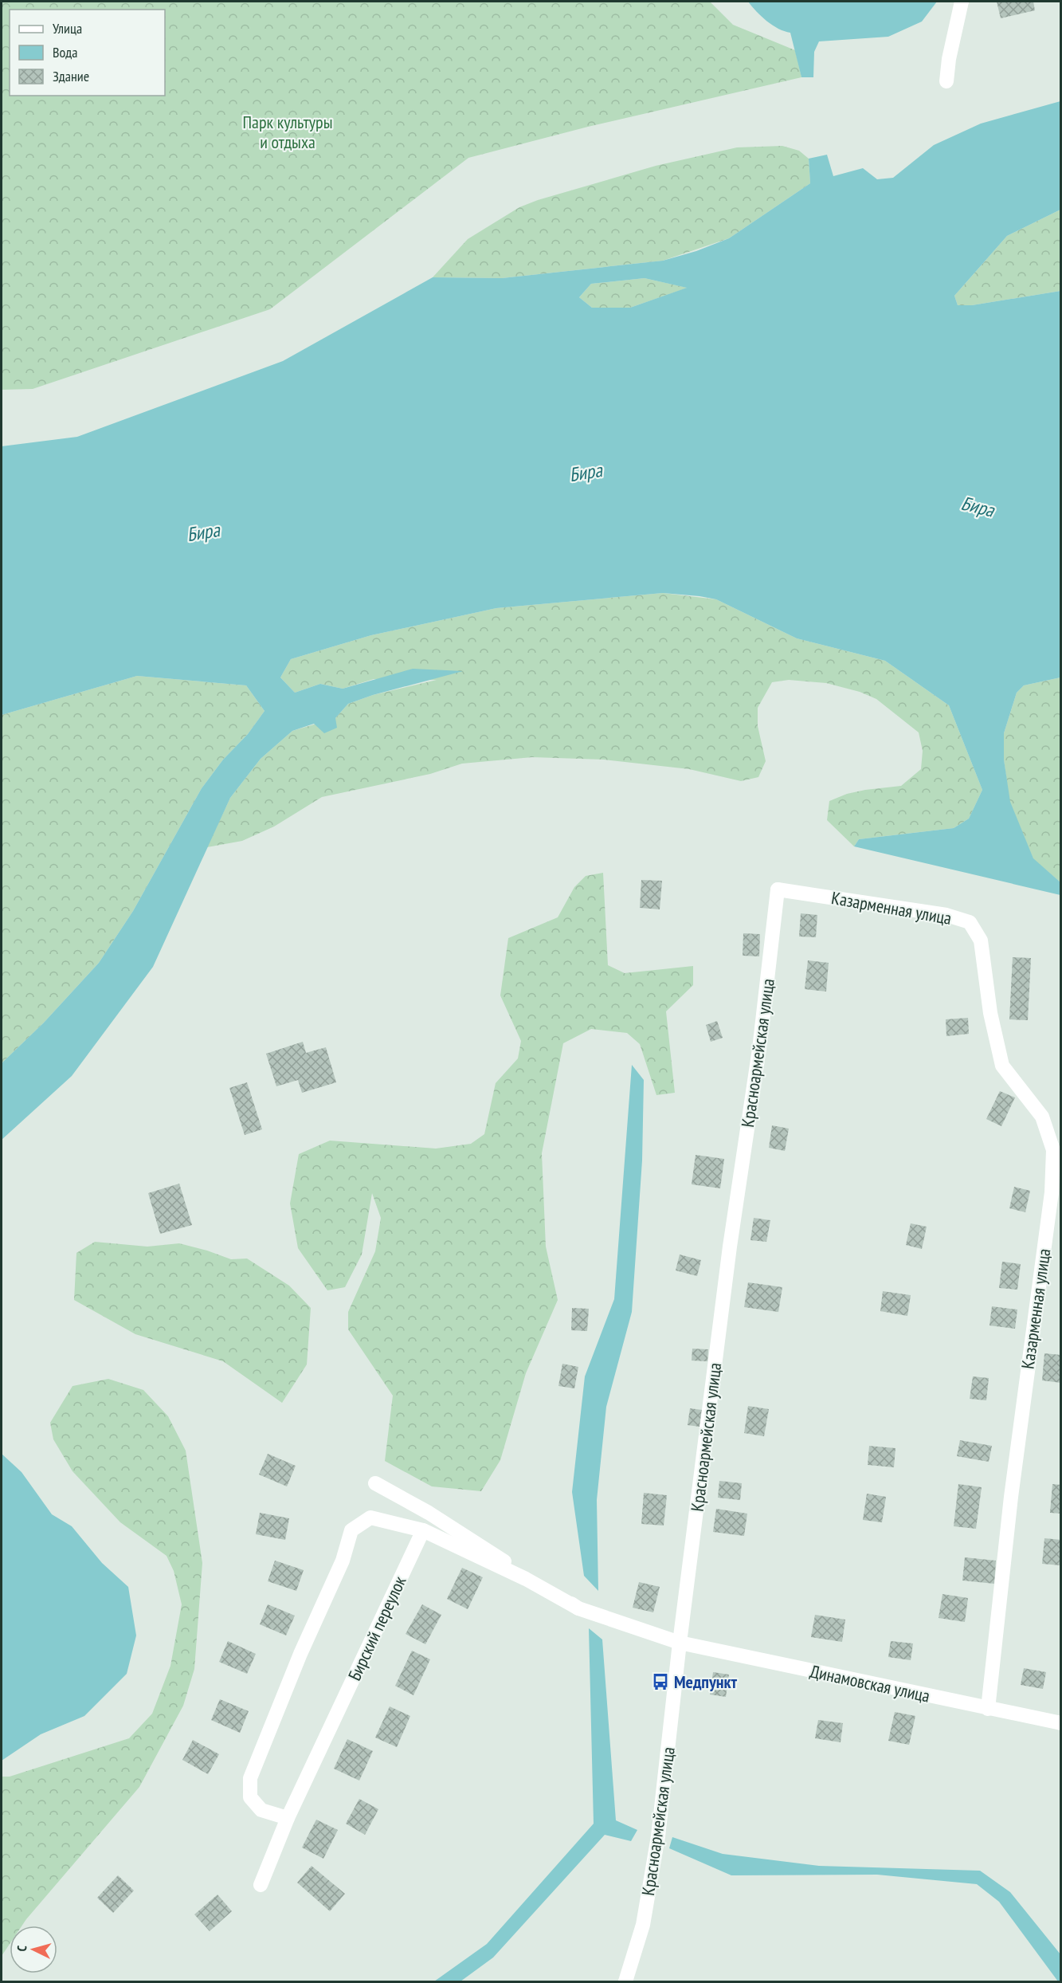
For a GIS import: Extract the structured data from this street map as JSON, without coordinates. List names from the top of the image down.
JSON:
{
  "streets": {
    "street": [
      "Казарменная улица",
      "Красноармейская улица",
      "Бирский переулок",
      "Динамовская улица"
    ]
  },
  "crossings": [
    ["Казарменная улица", "Красноармейская улица"],
    ["Казарменная улица", "Динамовская улица"],
    ["Красноармейская улица", "Динамовская улица"]
  ],
  "water": ["Бира"],
  "parks": ["Парк культуры и отдыха"],
  "places": {
    "bus stop": ["Медпункт"]
  },
  "legend": ["Улица", "Вода", "Здание"],
  "north": "left"
}
